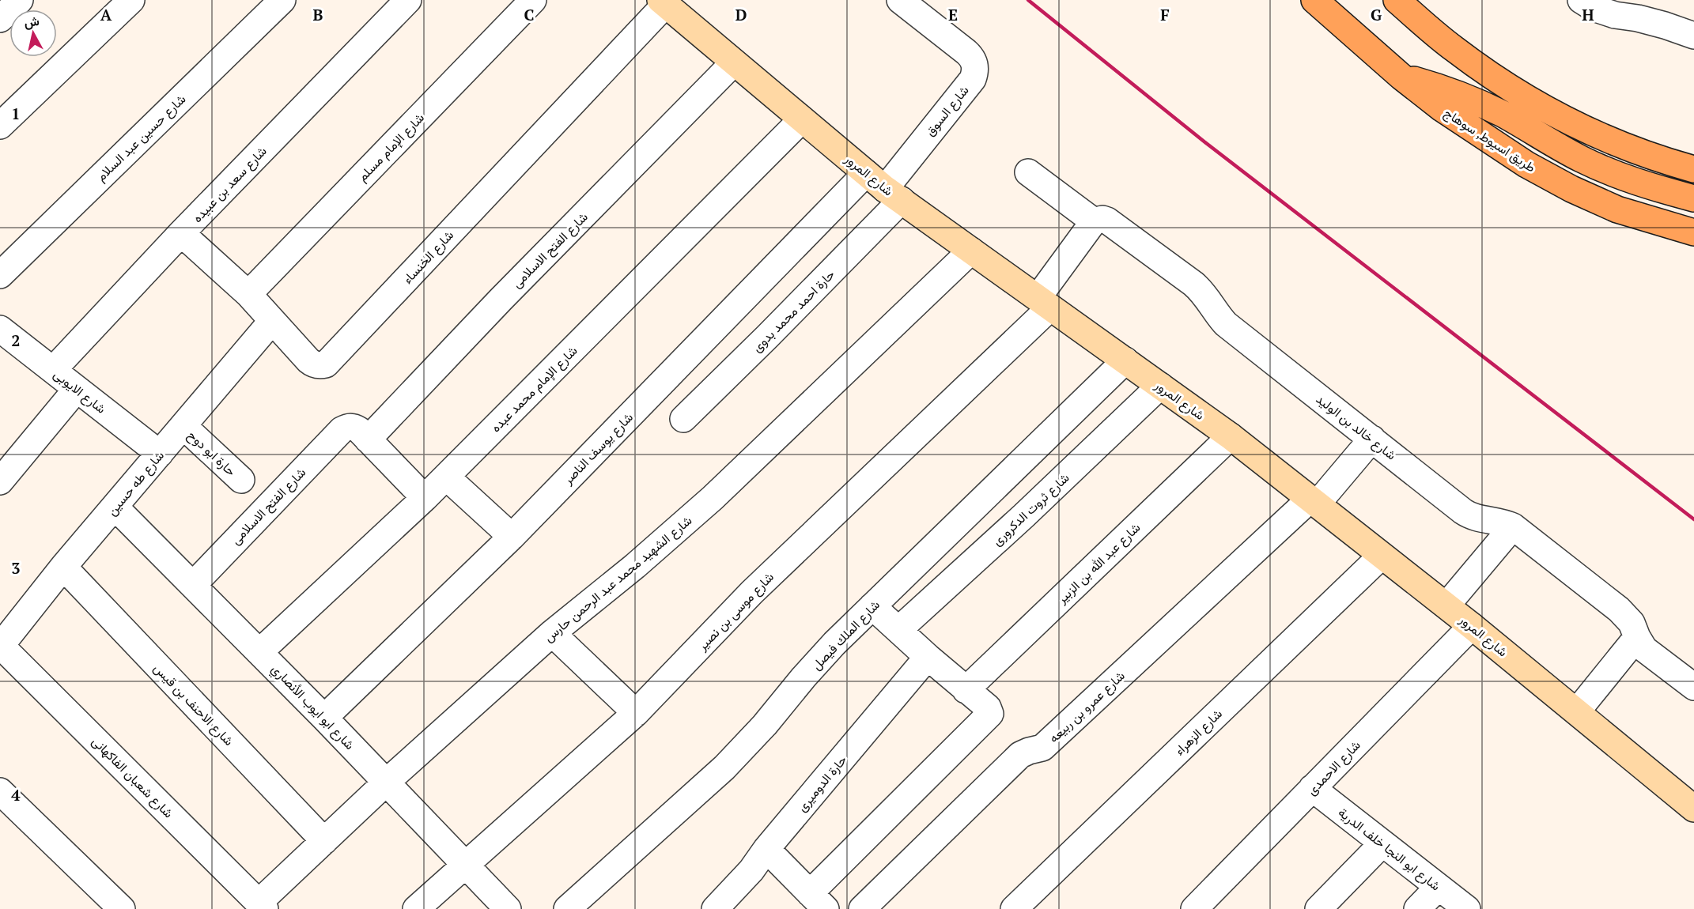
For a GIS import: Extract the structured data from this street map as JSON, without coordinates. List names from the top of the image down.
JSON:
{
  "streets": {
    "main road": ["طريق اسيوط, سوهاج"],
    "street": [
      "شارع السوق",
      "شارع حسين عبد السلام",
      "شارع الإمام مسلم",
      "شارع المرور",
      "شارع سعد بن عبيده",
      "شارع الفتح الاسلامى",
      "شارع الخنساء",
      "حارة احمد محمد بدوى",
      "شارع الإمام محمد عبده",
      "شارع الايوبى",
      "شارع خالد بن الوليد",
      "شارع يوسف الناصر",
      "حارة ابو دوح",
      "شارع طه حسين",
      "شارع ثروت الدكرورى",
      "شارع عبد الله بن الزبير",
      "شارع الشهيد محمد عبد الرحمن حارس",
      "شارع موسى بن نصير",
      "شارع الملك فيصل",
      "شارع الاحنف بن قيس",
      "شارع ابو ايوب الأنصاري",
      "شارع عمرو بن ربيعه",
      "شارع الزهراء",
      "شارع الاحمدى",
      "شارع شعبان الفاكهانى",
      "حارة الدوميرى",
      "شارع ابو النجا خلف الدرية"
    ]
  },
  "crossings": [
    ["شارع السوق", "شارع المرور"],
    ["شارع السوق", "حارة احمد محمد بدوى"],
    ["شارع السوق", "شارع يوسف الناصر"],
    ["شارع الإمام مسلم", "شارع الخنساء"],
    ["شارع المرور", "شارع الفتح الاسلامى"],
    ["شارع المرور", "شارع الخنساء"],
    ["شارع المرور", "حارة احمد محمد بدوى"],
    ["شارع المرور", "شارع الإمام محمد عبده"],
    ["شارع المرور", "شارع يوسف الناصر"],
    ["شارع المرور", "شارع ثروت الدكرورى"],
    ["شارع المرور", "شارع عبد الله بن الزبير"],
    ["شارع المرور", "شارع الشهيد محمد عبد الرحمن حارس"],
    ["شارع المرور", "شارع موسى بن نصير"],
    ["شارع المرور", "شارع الملك فيصل"],
    ["شارع المرور", "شارع عمرو بن ربيعه"],
    ["شارع المرور", "شارع الزهراء"],
    ["شارع المرور", "شارع الاحمدى"],
    ["شارع سعد بن عبيده", "شارع الخنساء"],
    ["شارع سعد بن عبيده", "شارع الايوبى"],
    ["شارع الفتح الاسلامى", "شارع الإمام محمد عبده"],
    ["شارع الفتح الاسلامى", "شارع ابو ايوب الأنصاري"],
    ["شارع الخنساء", "شارع طه حسين"],
    ["حارة احمد محمد بدوى", "شارع يوسف الناصر"],
    ["شارع الإمام محمد عبده", "شارع ابو ايوب الأنصاري"],
    ["شارع الايوبى", "شارع طه حسين"],
    ["شارع خالد بن الوليد", "شارع عمرو بن ربيعه"],
    ["شارع يوسف الناصر", "شارع ابو ايوب الأنصاري"],
    ["حارة ابو دوح", "شارع طه حسين"],
    ["شارع طه حسين", "شارع الاحنف بن قيس"],
    ["شارع طه حسين", "شارع ابو ايوب الأنصاري"],
    ["شارع طه حسين", "شارع شعبان الفاكهانى"],
    ["شارع الشهيد محمد عبد الرحمن حارس", "شارع الاحنف بن قيس"],
    ["شارع الشهيد محمد عبد الرحمن حارس", "شارع ابو ايوب الأنصاري"],
    ["شارع الشهيد محمد عبد الرحمن حارس", "شارع شعبان الفاكهانى"],
    ["شارع موسى بن نصير", "شارع ابو ايوب الأنصاري"],
    ["شارع الاحمدى", "شارع ابو النجا خلف الدرية"]
  ],
  "north": "top",
  "grid": {
    "columns": [
      "A",
      "B",
      "C",
      "D",
      "E",
      "F",
      "G",
      "H"
    ],
    "rows": [
      "1",
      "2",
      "3",
      "4"
    ]
  }
}
